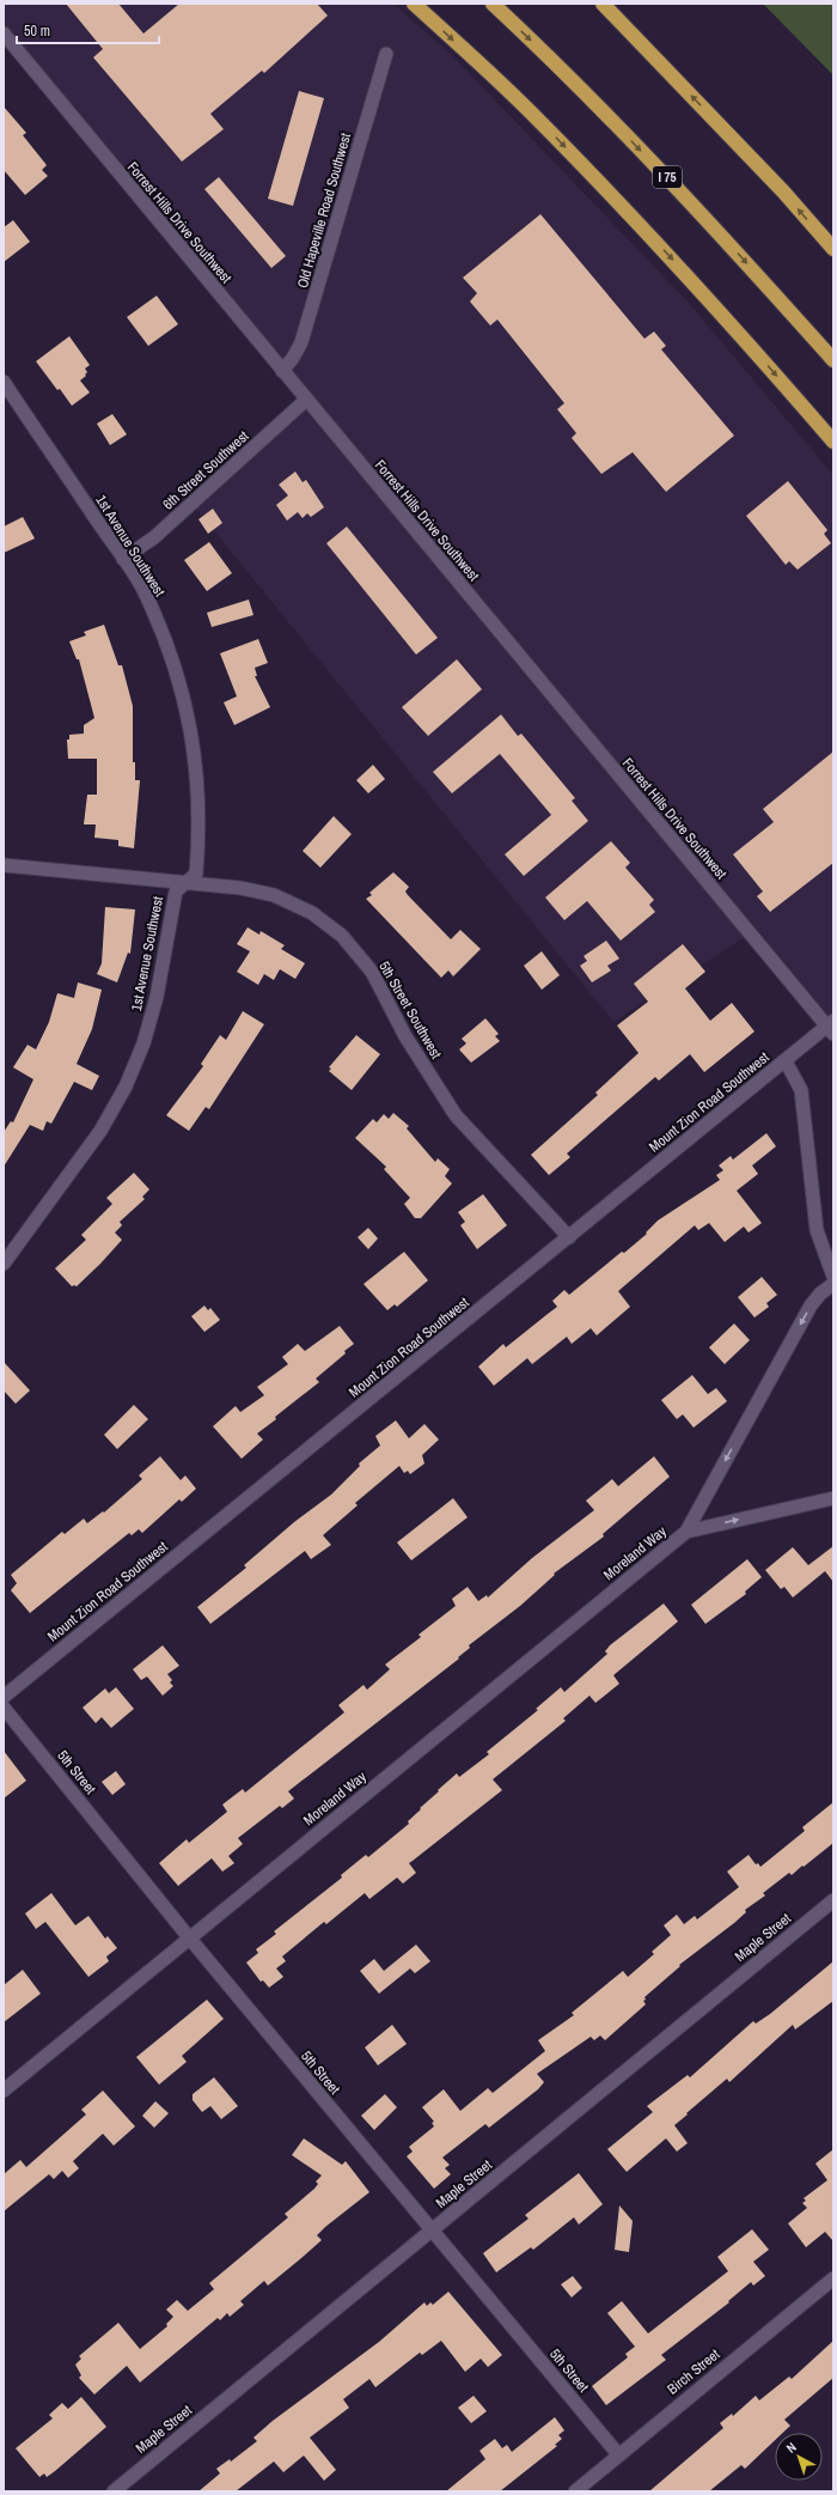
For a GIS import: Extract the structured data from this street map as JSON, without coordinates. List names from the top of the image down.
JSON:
{
  "streets": {
    "highway": ["I 75"],
    "street": [
      "Old Hapeville Road Southwest",
      "Forrest Hills Drive Southwest",
      "6th Street Southwest",
      "1st Avenue Southwest",
      "5th Street Southwest",
      "Mount Zion Road Southwest",
      "Moreland Way",
      "5th Street",
      "Maple Street",
      "Birch Street"
    ]
  },
  "crossings": [
    ["Old Hapeville Road Southwest", "Forrest Hills Drive Southwest"],
    ["Forrest Hills Drive Southwest", "6th Street Southwest"],
    ["Forrest Hills Drive Southwest", "Mount Zion Road Southwest"],
    ["6th Street Southwest", "1st Avenue Southwest"],
    ["1st Avenue Southwest", "5th Street Southwest"],
    ["5th Street Southwest", "Mount Zion Road Southwest"],
    ["Moreland Way", "5th Street"],
    ["5th Street", "Maple Street"],
    ["5th Street", "Birch Street"]
  ],
  "scale_bar": "50 m",
  "north": "top left"
}
